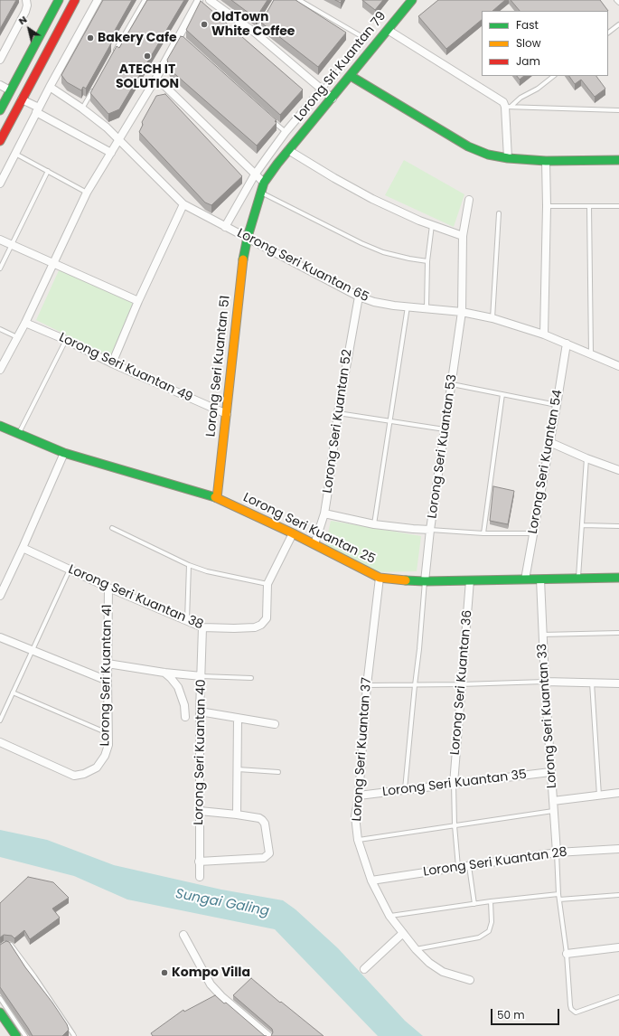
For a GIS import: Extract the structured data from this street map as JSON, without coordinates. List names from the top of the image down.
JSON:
{
  "streets": {
    "main road": ["Lorong Sri Kuantan 79", "Lorong Seri Kuantan 51", "Lorong Seri Kuantan 25"],
    "street": [
      "Lorong Seri Kuantan 65",
      "Lorong Seri Kuantan 49",
      "Lorong Seri Kuantan 52",
      "Lorong Seri Kuantan 53",
      "Lorong Seri Kuantan 54",
      "Lorong Seri Kuantan 38",
      "Lorong Seri Kuantan 41",
      "Lorong Seri Kuantan 36",
      "Lorong Seri Kuantan 33",
      "Lorong Seri Kuantan 37",
      "Lorong Seri Kuantan 40",
      "Lorong Seri Kuantan 35",
      "Lorong Seri Kuantan 28"
    ]
  },
  "crossings": [
    ["Lorong Sri Kuantan 79", "Lorong Seri Kuantan 51"],
    ["Lorong Seri Kuantan 65", "Lorong Seri Kuantan 51"],
    ["Lorong Seri Kuantan 65", "Lorong Seri Kuantan 52"],
    ["Lorong Seri Kuantan 65", "Lorong Seri Kuantan 53"],
    ["Lorong Seri Kuantan 65", "Lorong Seri Kuantan 54"],
    ["Lorong Seri Kuantan 51", "Lorong Seri Kuantan 49"],
    ["Lorong Seri Kuantan 51", "Lorong Seri Kuantan 25"],
    ["Lorong Seri Kuantan 52", "Lorong Seri Kuantan 25"],
    ["Lorong Seri Kuantan 53", "Lorong Seri Kuantan 25"],
    ["Lorong Seri Kuantan 54", "Lorong Seri Kuantan 25"],
    ["Lorong Seri Kuantan 25", "Lorong Seri Kuantan 38"],
    ["Lorong Seri Kuantan 25", "Lorong Seri Kuantan 36"],
    ["Lorong Seri Kuantan 25", "Lorong Seri Kuantan 33"],
    ["Lorong Seri Kuantan 25", "Lorong Seri Kuantan 37"],
    ["Lorong Seri Kuantan 38", "Lorong Seri Kuantan 41"],
    ["Lorong Seri Kuantan 38", "Lorong Seri Kuantan 40"],
    ["Lorong Seri Kuantan 36", "Lorong Seri Kuantan 35"],
    ["Lorong Seri Kuantan 33", "Lorong Seri Kuantan 35"],
    ["Lorong Seri Kuantan 33", "Lorong Seri Kuantan 28"],
    ["Lorong Seri Kuantan 37", "Lorong Seri Kuantan 35"],
    ["Lorong Seri Kuantan 37", "Lorong Seri Kuantan 28"]
  ],
  "water": ["Sungai Galing"],
  "places": [
    "OldTown White Coffee",
    "Bakery Cafe",
    "ATECH IT SOLUTION",
    "Kompo Villa"
  ],
  "legend": ["Fast", "Slow", "Jam"],
  "scale_bar": "50 m",
  "north": "top left"
}
